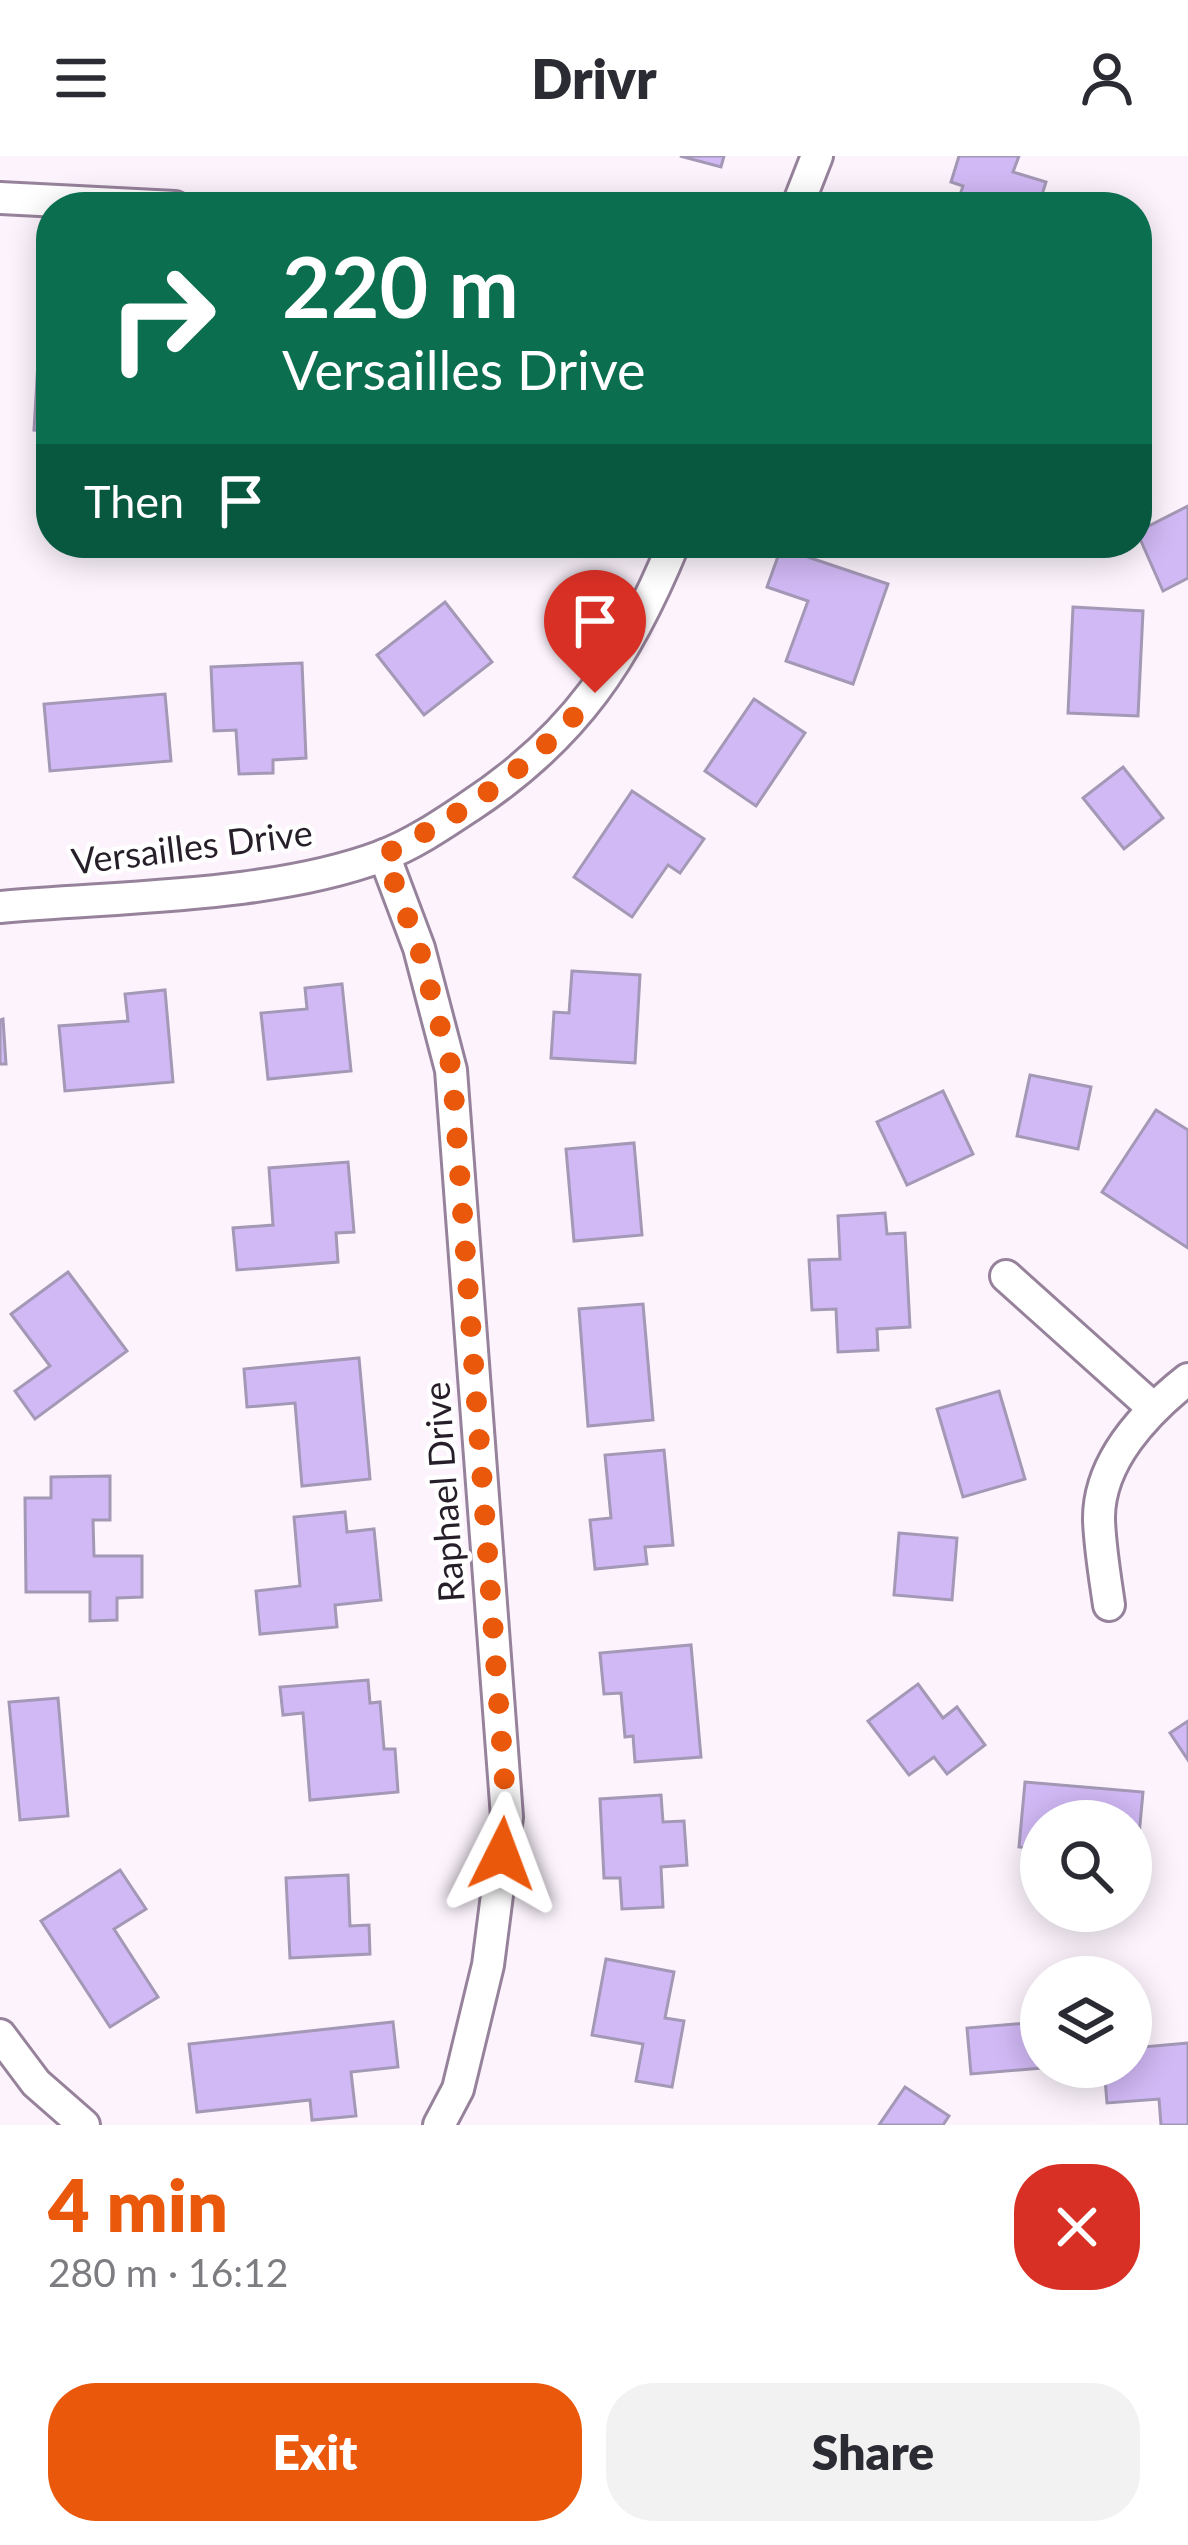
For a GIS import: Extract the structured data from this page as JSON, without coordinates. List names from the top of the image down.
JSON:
{
  "streets": {
    "street": ["Versailles Drive", "Raphael Drive"]
  },
  "crossings": [
    ["Versailles Drive", "Raphael Drive"]
  ],
  "page": {
    "header": "Drivr",
    "turn": ["220 m", "Versailles Drive"],
    "then": "Then",
    "heading": ["4 min", "280 m · 16:12"],
    "buttons": ["Exit", "Share"]
  }
}
